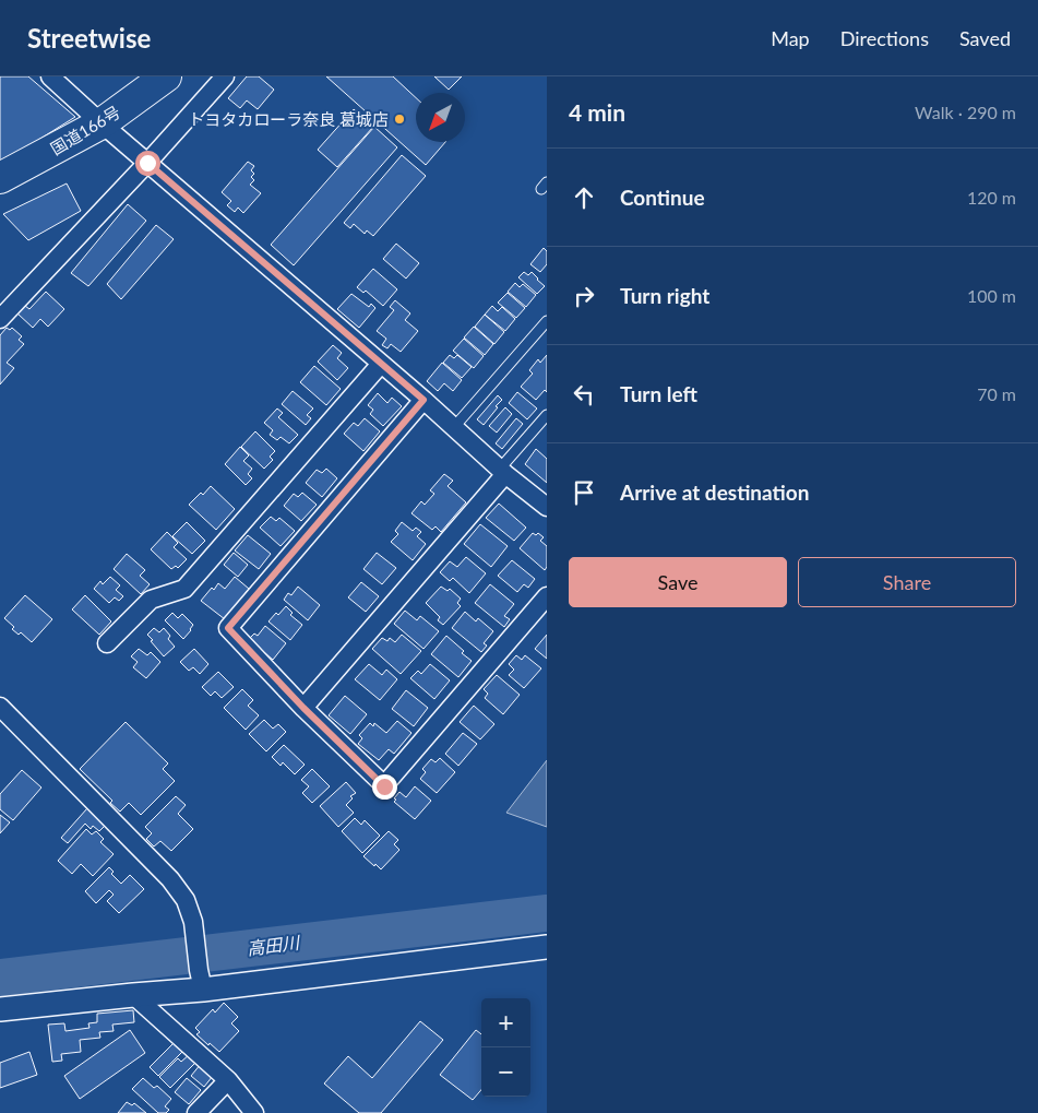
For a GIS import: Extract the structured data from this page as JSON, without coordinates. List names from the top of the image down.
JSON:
{
  "streets": {
    "highway": ["国道166号"]
  },
  "water": ["高田川"],
  "places": ["トヨタカローラ奈良 葛城店"],
  "north": "bottom left",
  "page": {
    "header": "Streetwise",
    "nav": ["Map", "Directions", "Saved"],
    "heading": ["4 min", "Walk · 290 m"],
    "list": [
      ["Continue", "120 m"],
      ["Turn right", "100 m"],
      ["Turn left", "70 m"],
      "Arrive at destination"
    ],
    "buttons": ["Save", "Share"],
    "map_buttons": ["+", "−"]
  }
}
